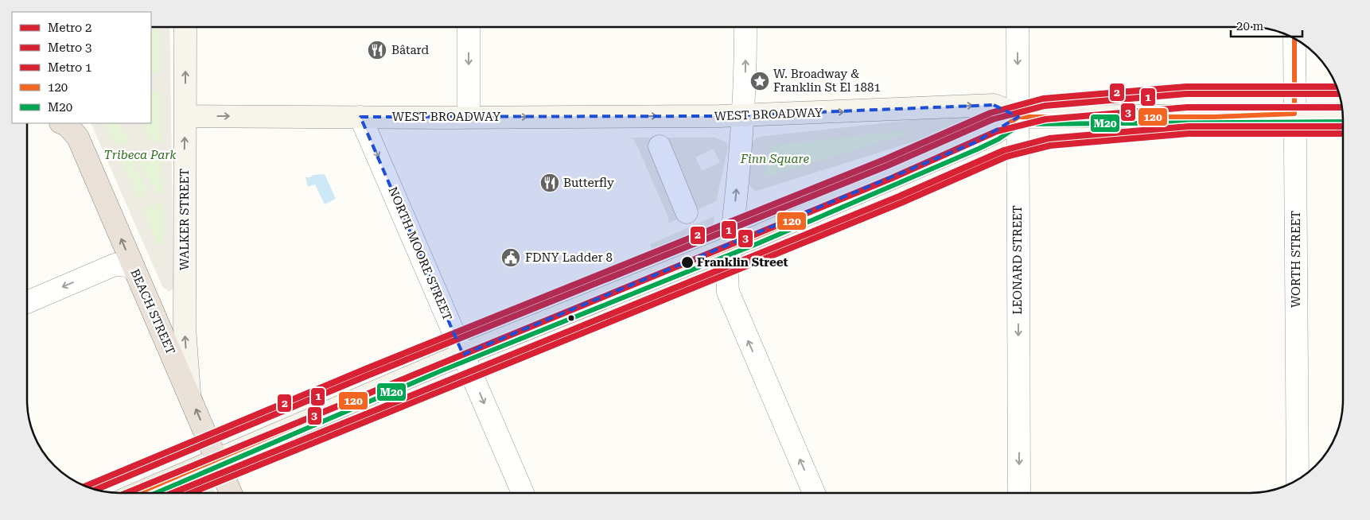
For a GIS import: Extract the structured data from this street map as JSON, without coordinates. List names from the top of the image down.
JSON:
{
  "streets": {
    "highway": ["BEACH STREET"],
    "main road": ["WEST BROADWAY", "WALKER STREET"],
    "street": ["NORTH MOORE STREET", "WORTH STREET", "LEONARD STREET"]
  },
  "crossings": [
    ["WEST BROADWAY", "WALKER STREET"],
    ["WEST BROADWAY", "NORTH MOORE STREET"],
    ["WEST BROADWAY", "WORTH STREET"],
    ["WEST BROADWAY", "LEONARD STREET"],
    ["WALKER STREET", "BEACH STREET"]
  ],
  "one_way": [
    "WALKER STREET",
    "NORTH MOORE STREET",
    "LEONARD STREET",
    "BEACH STREET"
  ],
  "parks": ["Tribeca Park", "Finn Square"],
  "places": {
    "restaurant": ["Bâtard", "Butterfly"],
    "place": ["W. Broadway & Franklin St El 1881"],
    "public building": ["FDNY Ladder 8"],
    "other": ["Franklin Street"]
  },
  "lines": [
    "transit line 120",
    "metro line 2",
    "metro line 1",
    "metro line 3",
    "transit line M20"
  ],
  "legend": [
    "Metro 2",
    "Metro 3",
    "Metro 1",
    "120",
    "M20"
  ],
  "scale_bar": "20 m"
}
